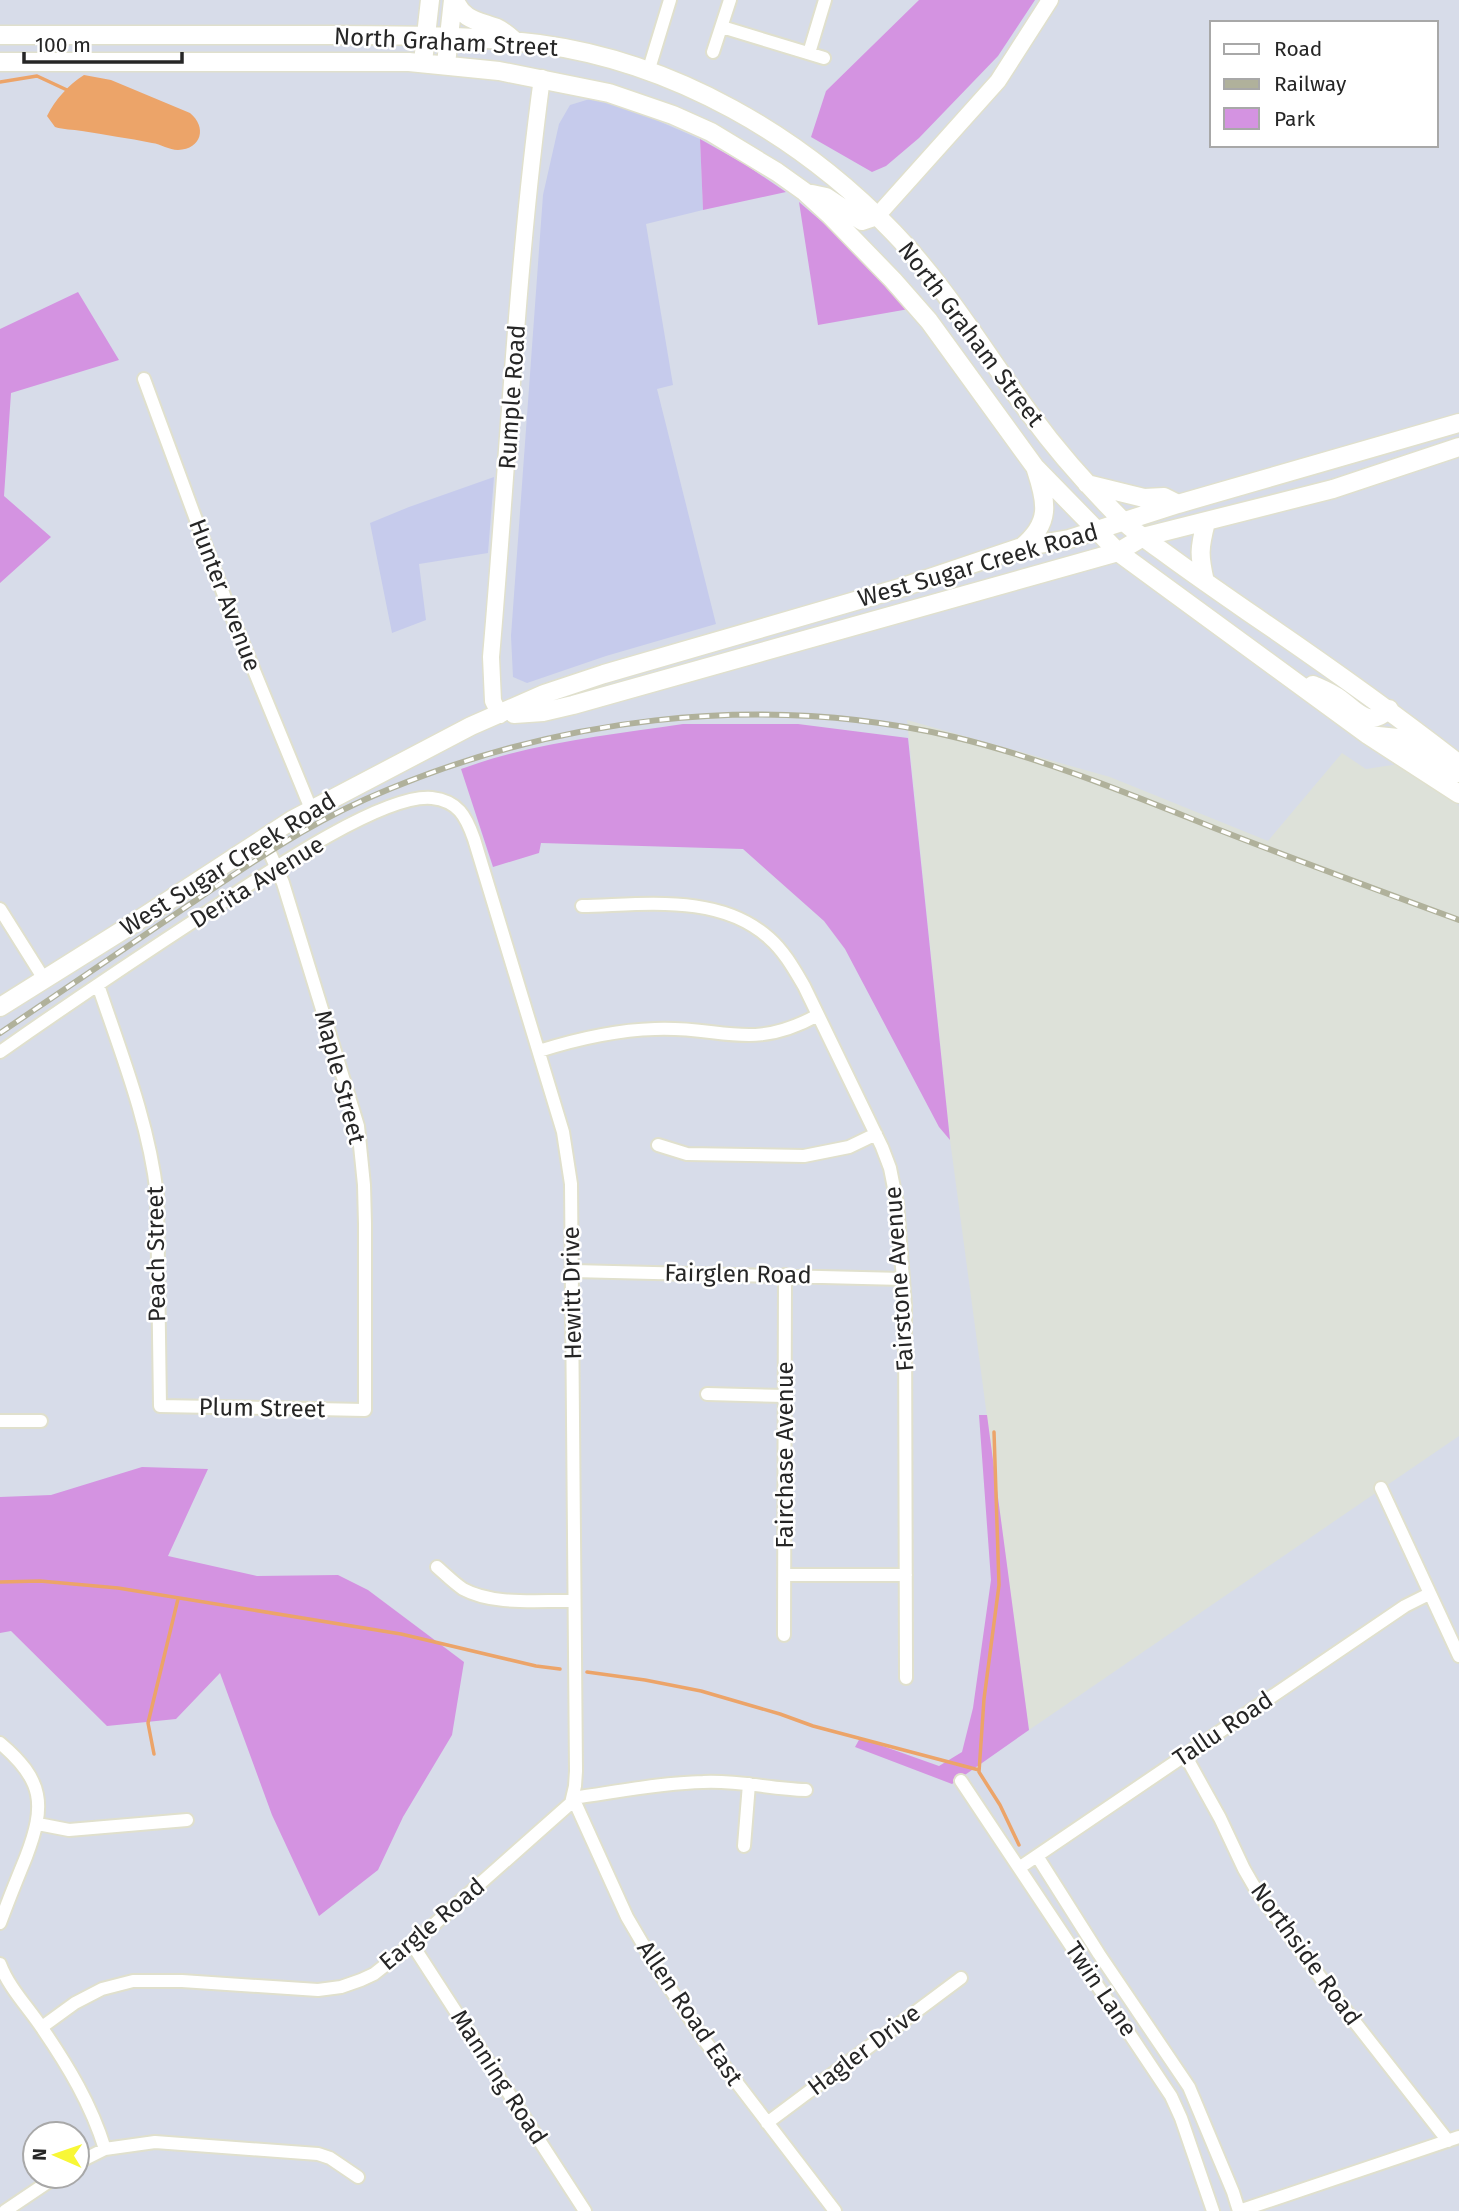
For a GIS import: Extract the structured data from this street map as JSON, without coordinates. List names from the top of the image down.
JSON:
{
  "streets": {
    "main road": ["North Graham Street", "West Sugar Creek Road"],
    "street": [
      "Rumple Road",
      "Hunter Avenue",
      "Derita Avenue",
      "Maple Street",
      "Peach Street",
      "Fairglen Road",
      "Fairstone Avenue",
      "Hewitt Drive",
      "Plum Street",
      "Fairchase Avenue",
      "Tallu Road",
      "Eargle Road",
      "Northside Road",
      "Twin Lane",
      "Allen Road East",
      "Hagler Drive",
      "Manning Road"
    ]
  },
  "crossings": [
    ["North Graham Street", "Rumple Road"],
    ["North Graham Street", "West Sugar Creek Road"],
    ["Rumple Road", "West Sugar Creek Road"],
    ["West Sugar Creek Road", "Hunter Avenue"],
    ["West Sugar Creek Road", "Maple Street"],
    ["Derita Avenue", "Maple Street"],
    ["Derita Avenue", "Peach Street"],
    ["Derita Avenue", "Hewitt Drive"],
    ["Maple Street", "Plum Street"],
    ["Peach Street", "Plum Street"],
    ["Fairglen Road", "Fairstone Avenue"],
    ["Fairglen Road", "Hewitt Drive"],
    ["Fairglen Road", "Fairchase Avenue"],
    ["Hewitt Drive", "Eargle Road"],
    ["Hewitt Drive", "Allen Road East"],
    ["Tallu Road", "Northside Road"],
    ["Tallu Road", "Twin Lane"],
    ["Eargle Road", "Allen Road East"],
    ["Eargle Road", "Manning Road"],
    ["Allen Road East", "Hagler Drive"]
  ],
  "legend": ["Road", "Railway", "Park"],
  "scale_bar": "100 m",
  "north": "left"
}
